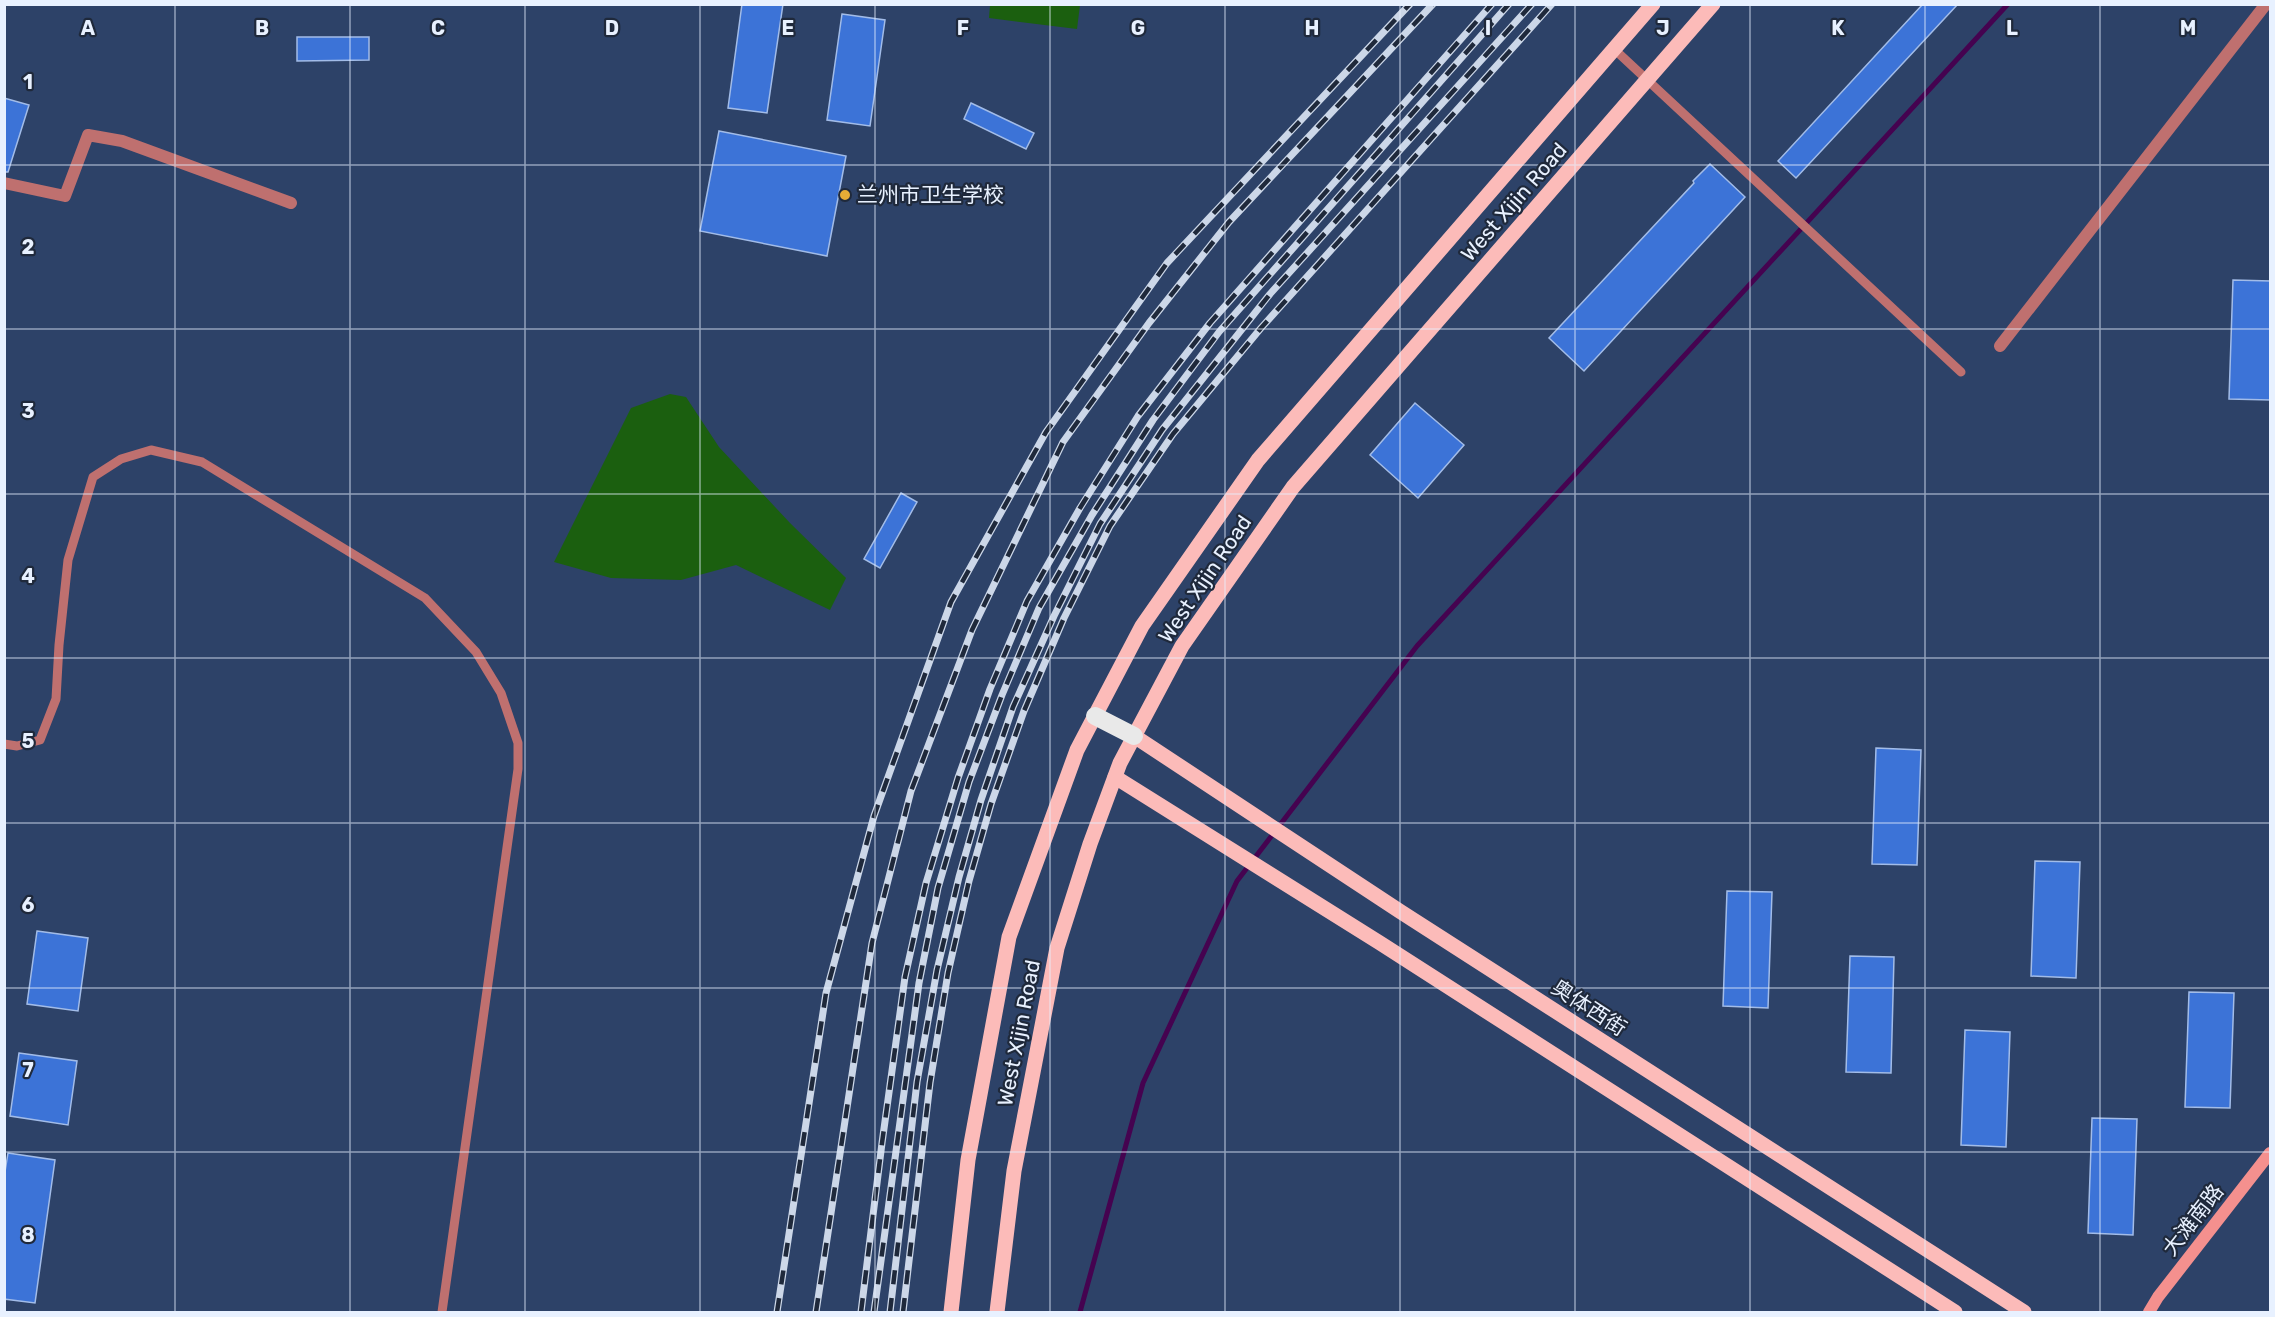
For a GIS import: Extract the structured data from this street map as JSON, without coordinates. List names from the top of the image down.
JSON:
{
  "streets": {
    "main road": ["West Xijin Road", "奥体西街"],
    "street": ["大滩南路"]
  },
  "crossings": [
    ["West Xijin Road", "奥体西街"]
  ],
  "places": ["兰州市卫生学校"],
  "grid": {
    "columns": [
      "A",
      "B",
      "C",
      "D",
      "E",
      "F",
      "G",
      "H",
      "I",
      "J",
      "K",
      "L",
      "M"
    ],
    "rows": [
      "1",
      "2",
      "3",
      "4",
      "5",
      "6",
      "7",
      "8"
    ]
  }
}
